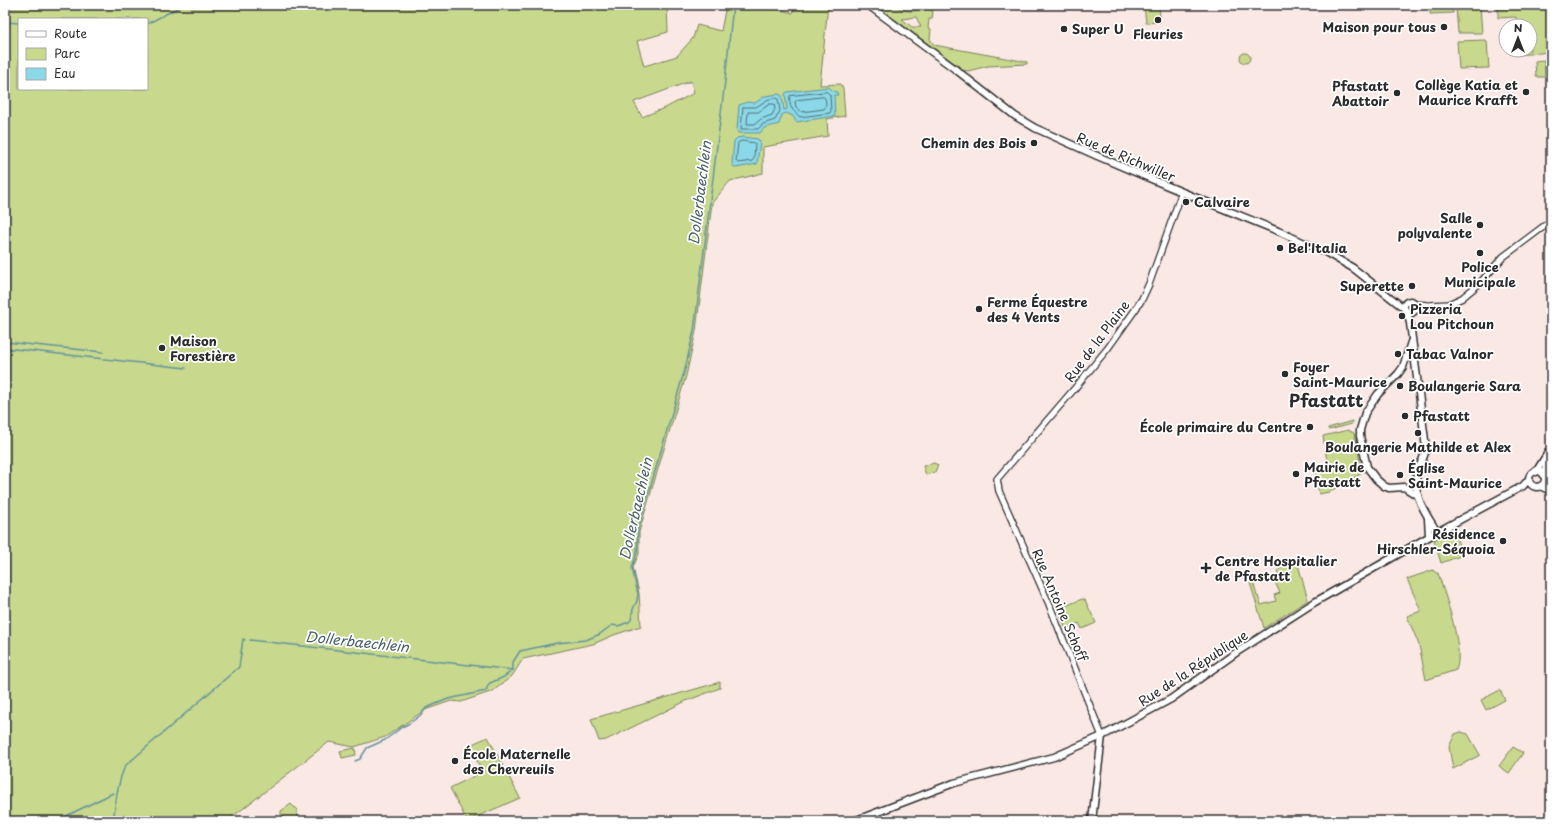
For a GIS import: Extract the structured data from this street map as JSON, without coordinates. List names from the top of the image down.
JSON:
{
  "streets": {
    "main road": ["Rue de Richwiller", "Rue de la République"],
    "street": ["Rue de la Plaine", "Rue Antoine Schoff"]
  },
  "crossings": [
    ["Rue de Richwiller", "Rue de la Plaine"],
    ["Rue de la Plaine", "Rue Antoine Schoff"],
    ["Rue Antoine Schoff", "Rue de la République"]
  ],
  "districts": ["Pfastatt"],
  "water": ["Dollerbaechlein"],
  "places": {
    "other": [
      "Fleuries",
      "Maison pour tous",
      "Super U",
      "Collège Katia et Maurice Krafft",
      "Pfastatt Abattoir",
      "Chemin des Bois",
      "Calvaire",
      "Salle polyvalente",
      "Bel'Italia",
      "Police Municipale",
      "Superette",
      "Ferme Équestre des 4 Vents",
      "Pizzeria Lou Pitchoun",
      "Maison Forestière",
      "Tabac Valnor",
      "Foyer Saint-Maurice",
      "Boulangerie Sara",
      "Pfastatt",
      "École primaire du Centre",
      "Boulangerie Mathilde et Alex",
      "Mairie de Pfastatt",
      "Église Saint-Maurice",
      "Résidence Hirschler-Séquoia",
      "École Maternelle des Chevreuils"
    ],
    "health": ["Centre Hospitalier de Pfastatt"]
  },
  "legend": ["Route", "Parc", "Eau"],
  "north": "top"
}
